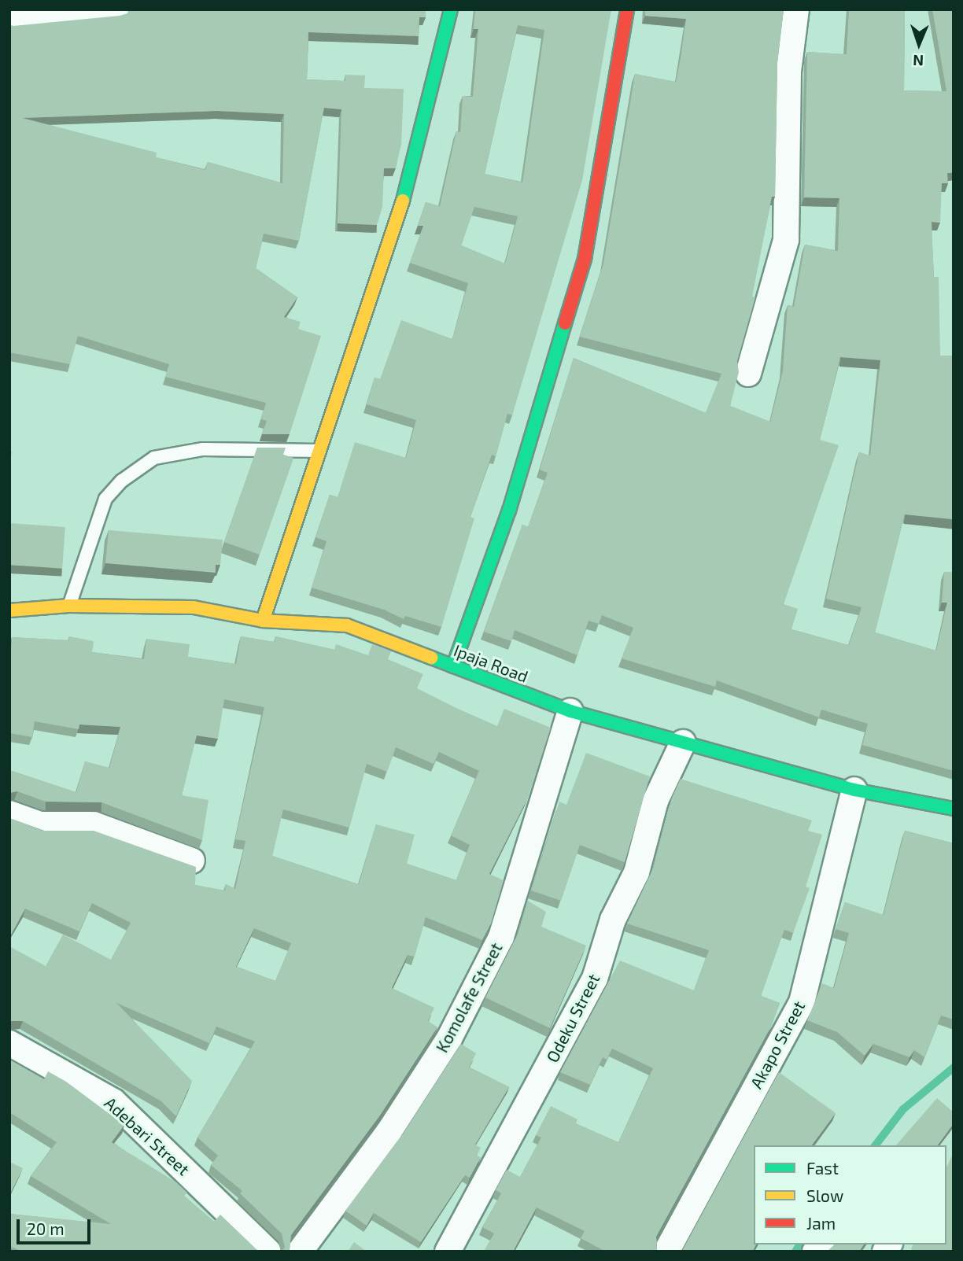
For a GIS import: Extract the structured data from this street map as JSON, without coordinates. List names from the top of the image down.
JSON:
{
  "streets": {
    "street": [
      "Ipaja Road",
      "Komolafe Street",
      "Odeku Street",
      "Akapo Street",
      "Adebari Street"
    ]
  },
  "crossings": [
    ["Ipaja Road", "Komolafe Street"],
    ["Ipaja Road", "Odeku Street"],
    ["Ipaja Road", "Akapo Street"]
  ],
  "legend": ["Fast", "Slow", "Jam"],
  "scale_bar": "20 m",
  "north": "bottom"
}
